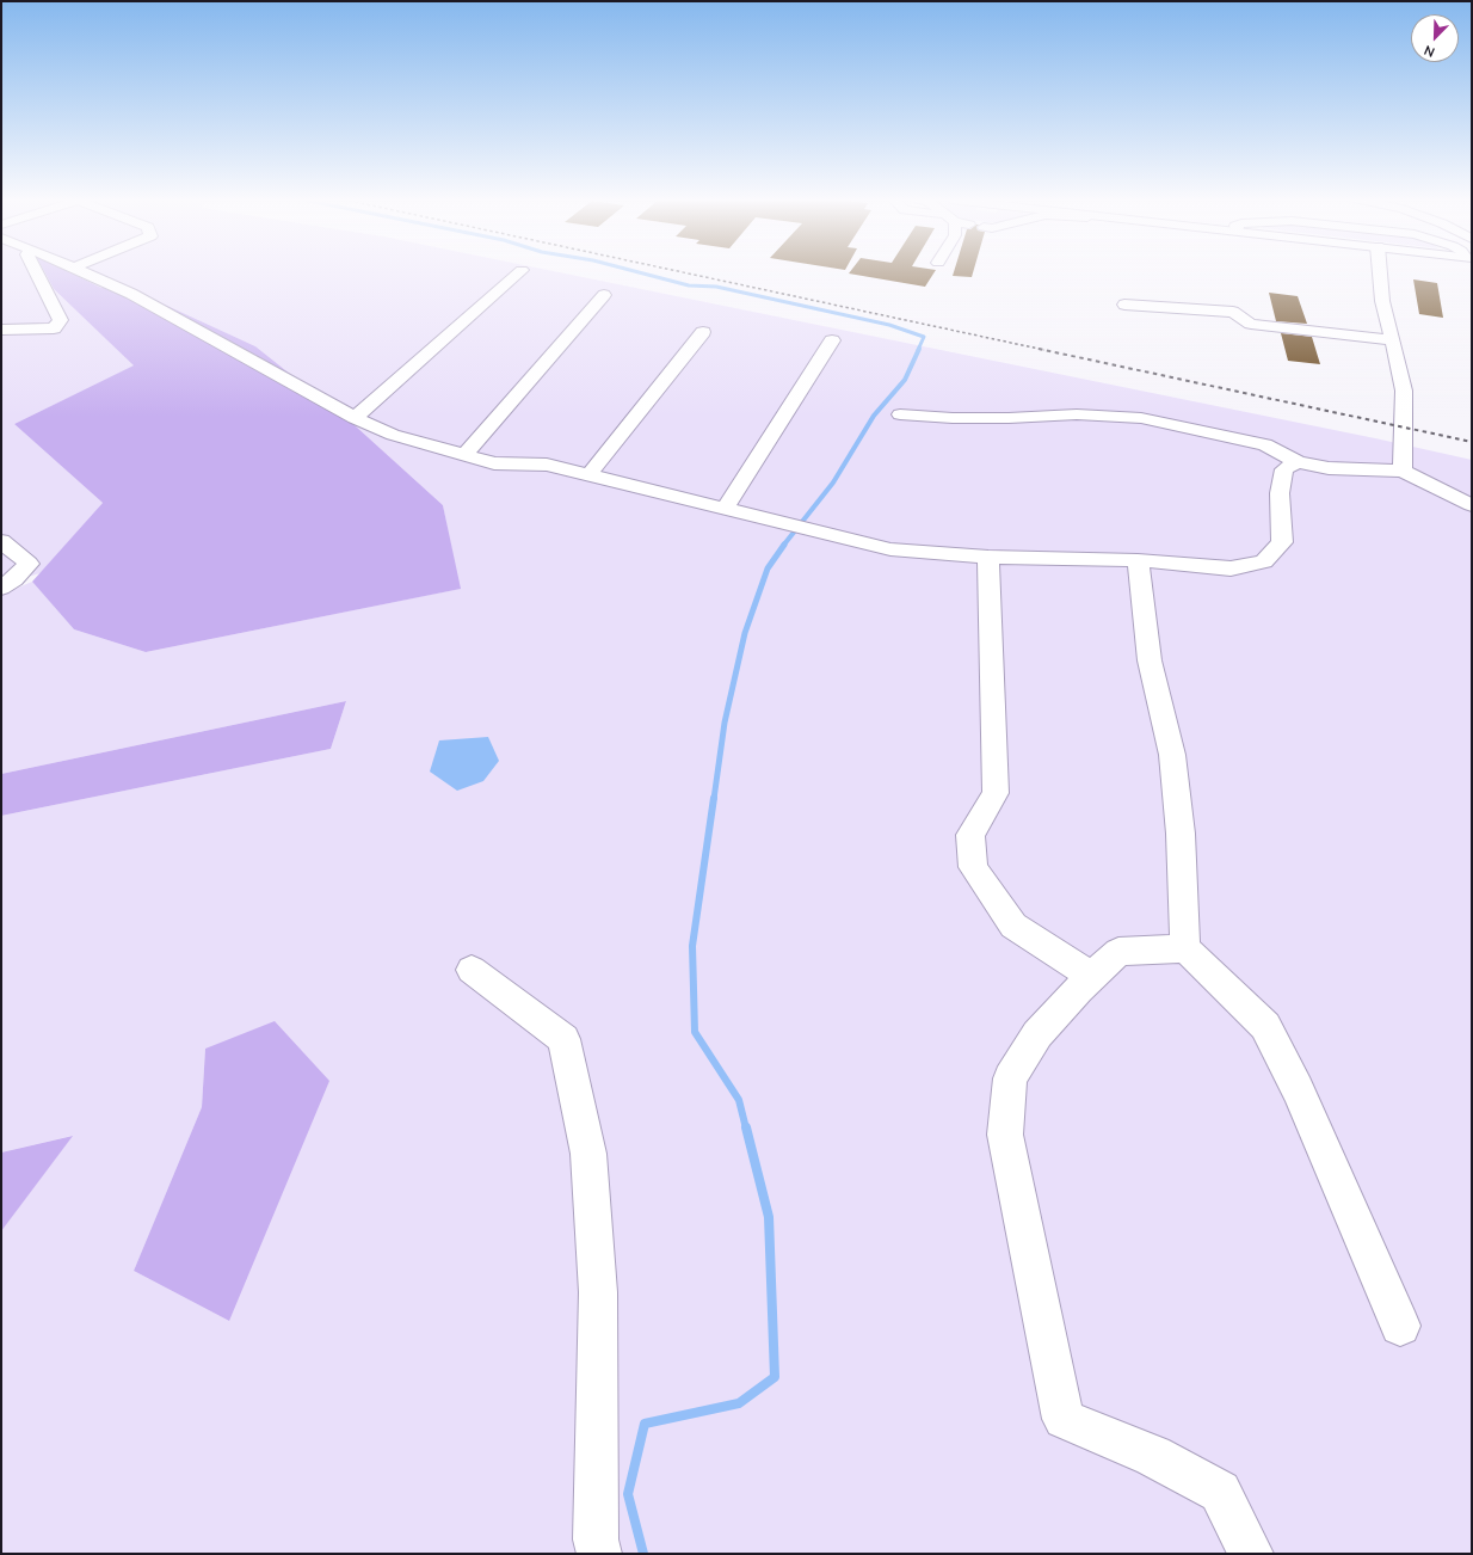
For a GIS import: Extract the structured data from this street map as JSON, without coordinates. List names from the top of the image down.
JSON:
{
  "north": "bottom left"
}
